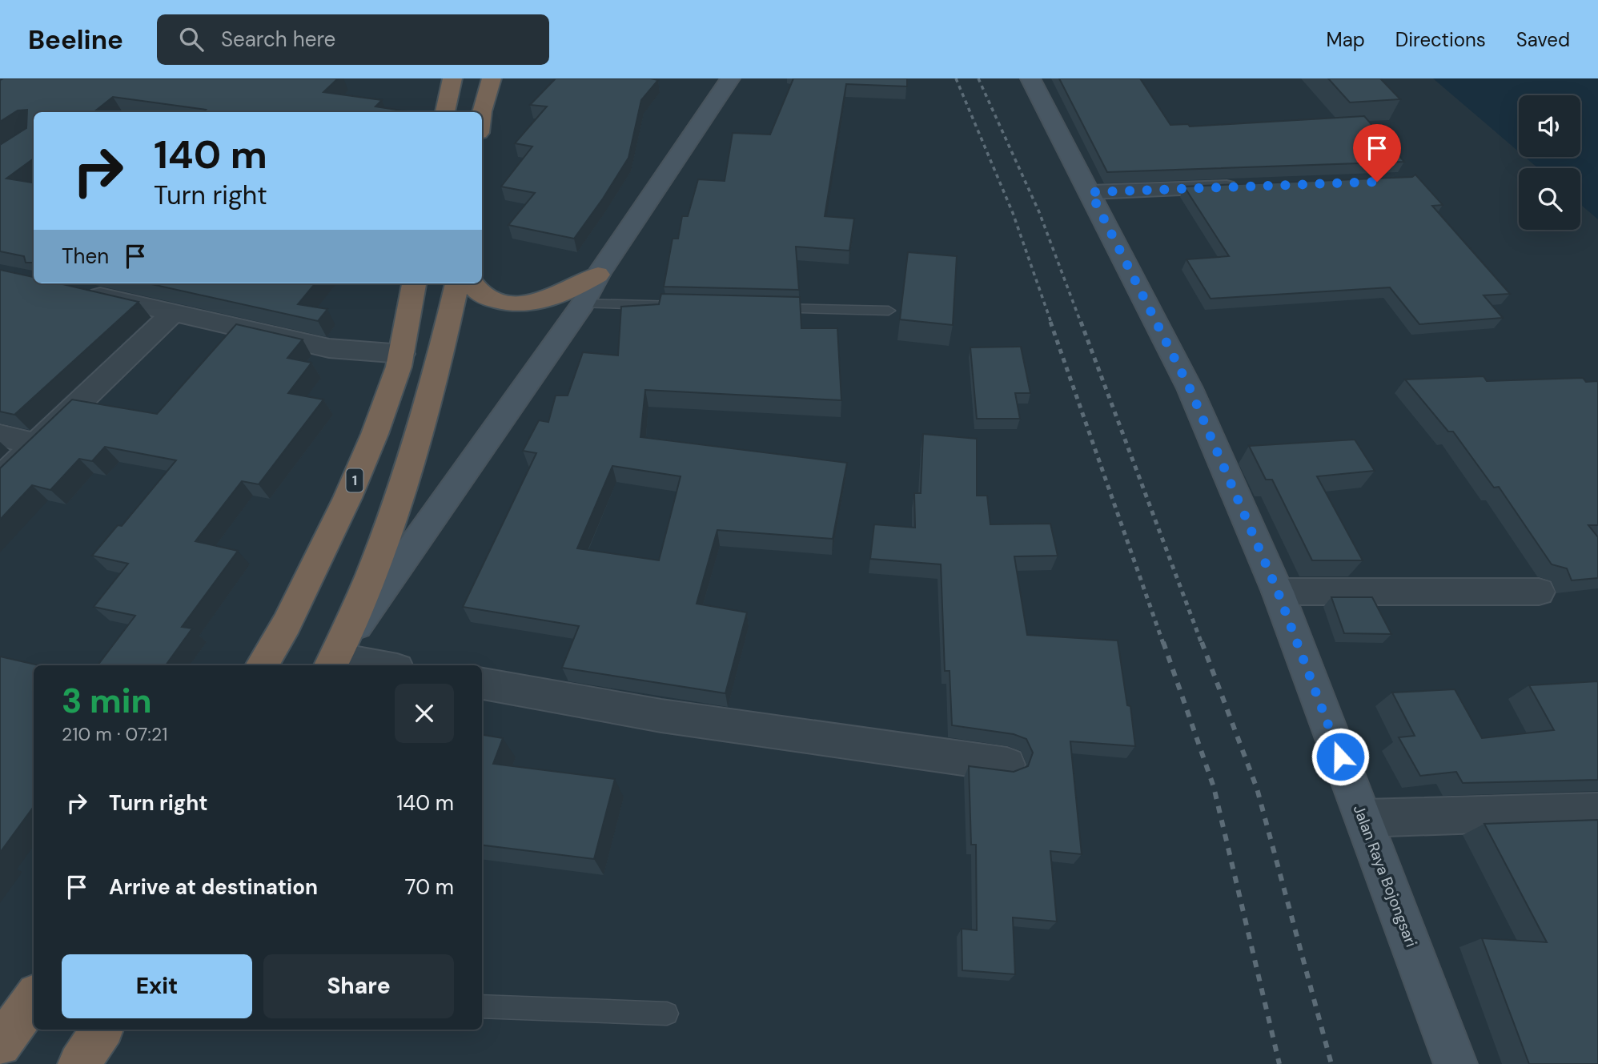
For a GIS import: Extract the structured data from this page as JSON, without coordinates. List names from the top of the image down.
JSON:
{
  "streets": {
    "highway": ["1"],
    "street": ["Jalan Raya Bojongsari"]
  },
  "page": {
    "header": "Beeline",
    "search": "Search here",
    "nav": ["Map", "Directions", "Saved"],
    "turn": ["140 m", "Turn right"],
    "then": "Then",
    "heading": ["3 min", "210 m · 07:21"],
    "list": [
      {
        "name": "Turn right",
        "value": "140 m"
      },
      {
        "name": "Arrive at destination",
        "value": "70 m"
      }
    ],
    "buttons": ["Exit", "Share"]
  }
}
